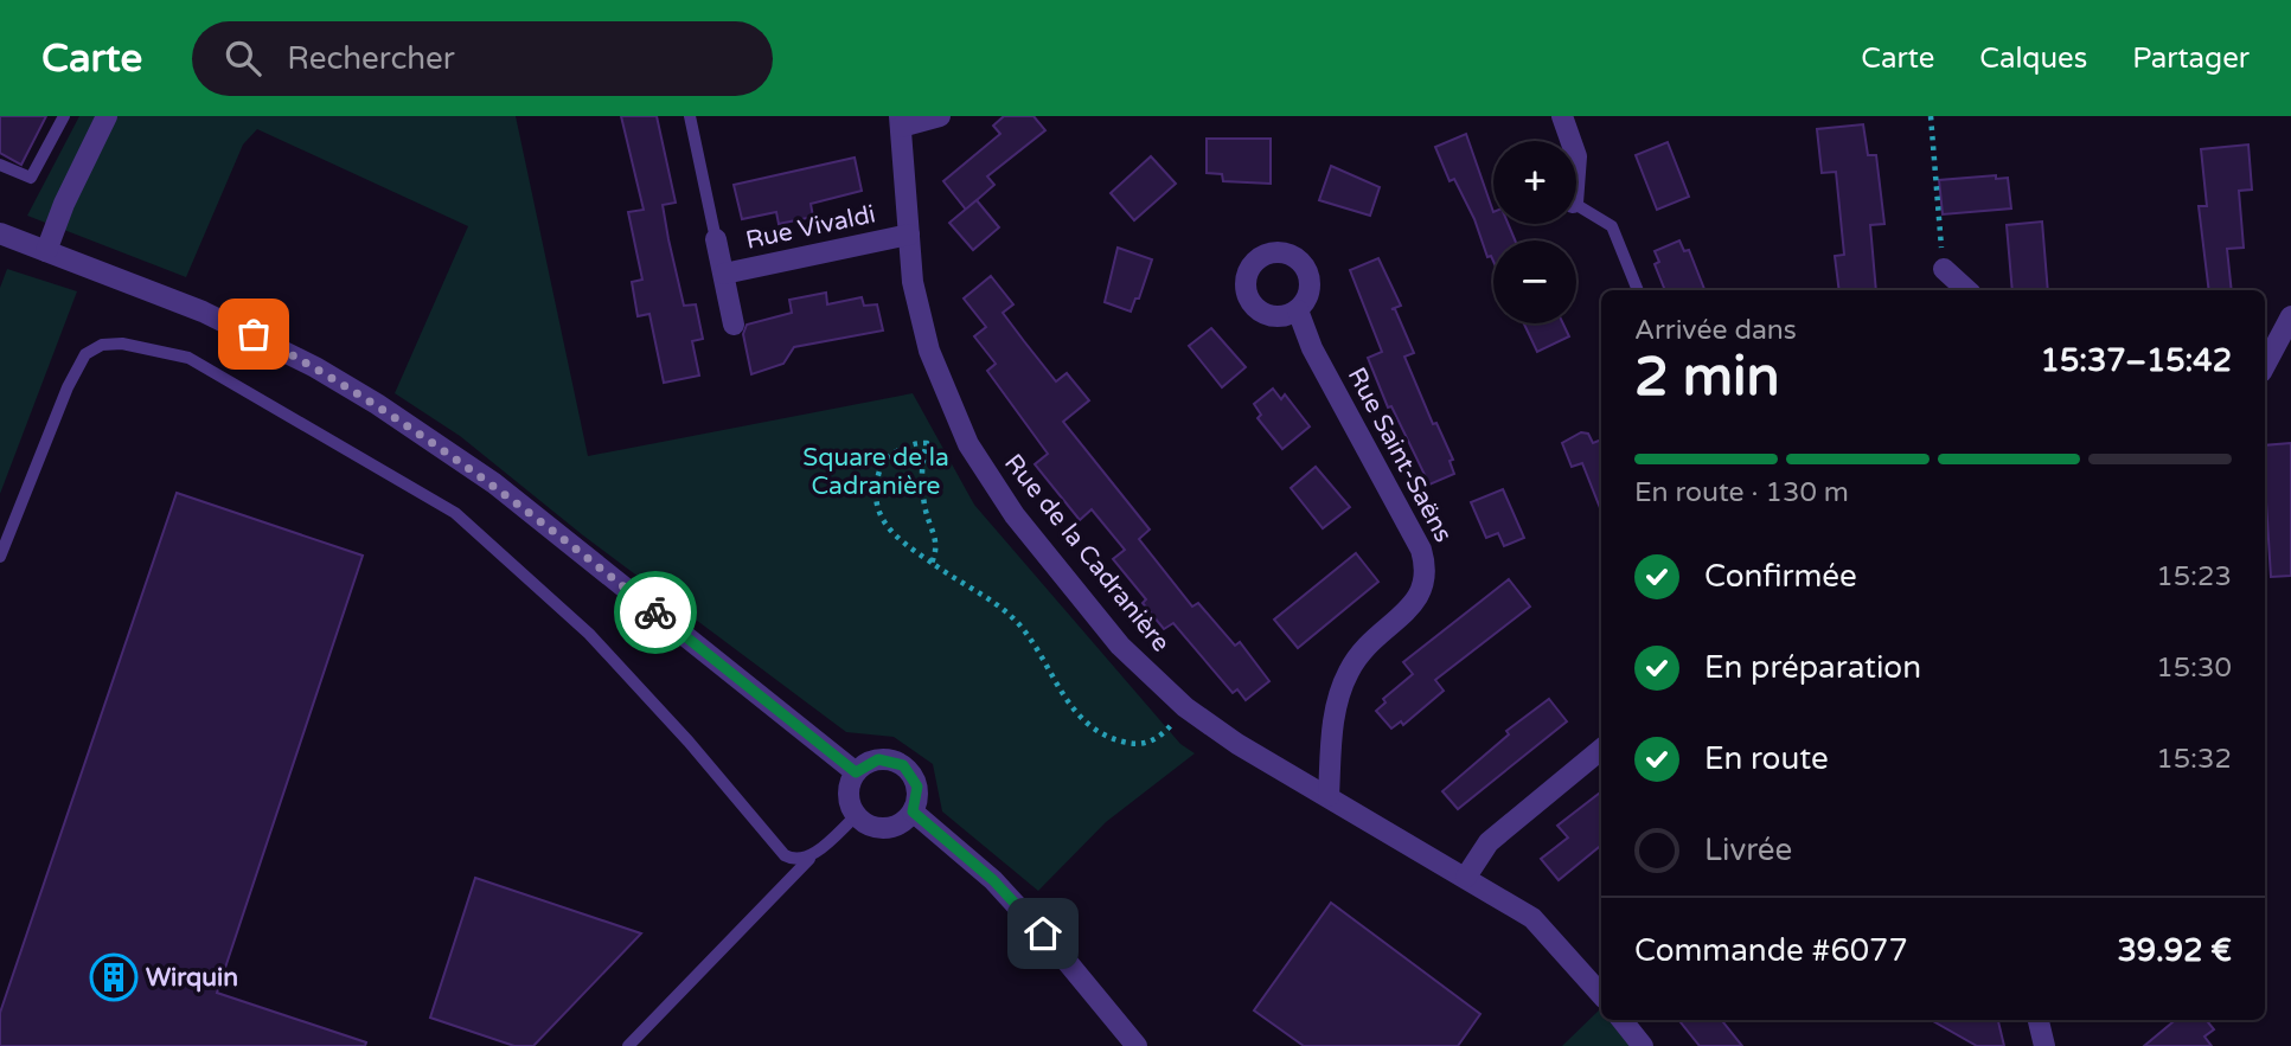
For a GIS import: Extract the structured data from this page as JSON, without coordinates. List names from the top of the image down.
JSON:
{
  "streets": {
    "street": ["Rue Vivaldi", "Rue Saint-Saëns", "Rue de la Cadranière"]
  },
  "crossings": [
    ["Rue Vivaldi", "Rue de la Cadranière"],
    ["Rue Saint-Saëns", "Rue de la Cadranière"]
  ],
  "parks": ["Square de la Cadranière"],
  "places": {
    "building": ["Wirquin"]
  },
  "page": {
    "header": "Carte",
    "search": "Rechercher",
    "nav": ["Carte", "Calques", "Partager"],
    "map_buttons": ["+", "−"],
    "heading": ["2 min", "Arrivée dans", "15:37–15:42"],
    "panel": ["Commande #6077", "39.92 €"],
    "bar": "En route · 130 m",
    "list": [
      ["Confirmée", "15:23"],
      ["En préparation", "15:30"],
      ["En route", "15:32"],
      "Livrée"
    ]
  }
}
